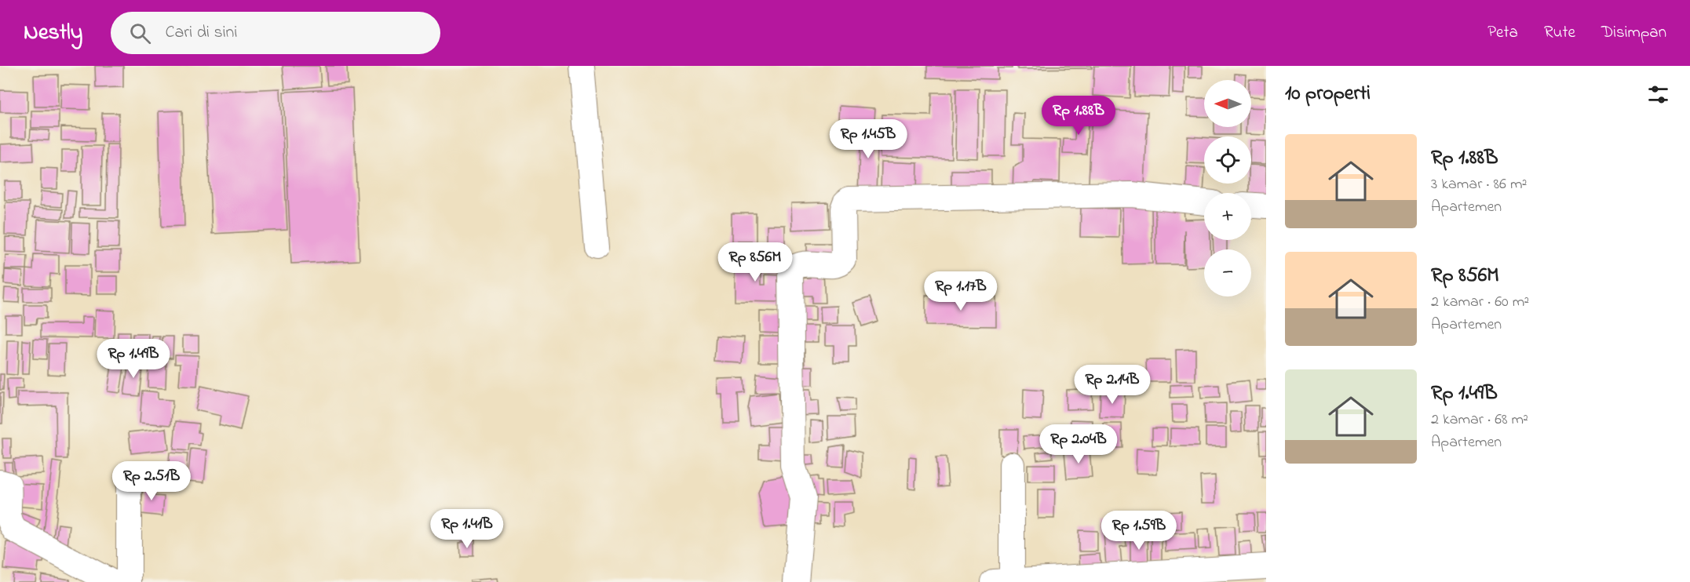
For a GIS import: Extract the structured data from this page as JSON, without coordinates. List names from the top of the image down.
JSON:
{
  "north": "left",
  "page": {
    "header": "Nestly",
    "search": "Cari di sini",
    "nav": ["Peta", "Rute", "Disimpan"],
    "heading": "10 properti",
    "map_buttons": ["+", "−"],
    "price": [
      "Rp 1.88B",
      "Rp 1.45B",
      "Rp 856M",
      "Rp 1.17B",
      "Rp 1.49B",
      "Rp 2.14B",
      "Rp 2.04B",
      "Rp 2.51B",
      "Rp 1.41B",
      "Rp 1.59B"
    ],
    "list": [
      {
        "name": "Rp 1.88B",
        "note": "3 kamar · 86 m² · Apartemen"
      },
      {
        "name": "Rp 856M",
        "note": "2 kamar · 60 m² · Apartemen"
      },
      {
        "name": "Rp 1.49B",
        "note": "2 kamar · 68 m² · Apartemen"
      }
    ]
  }
}
